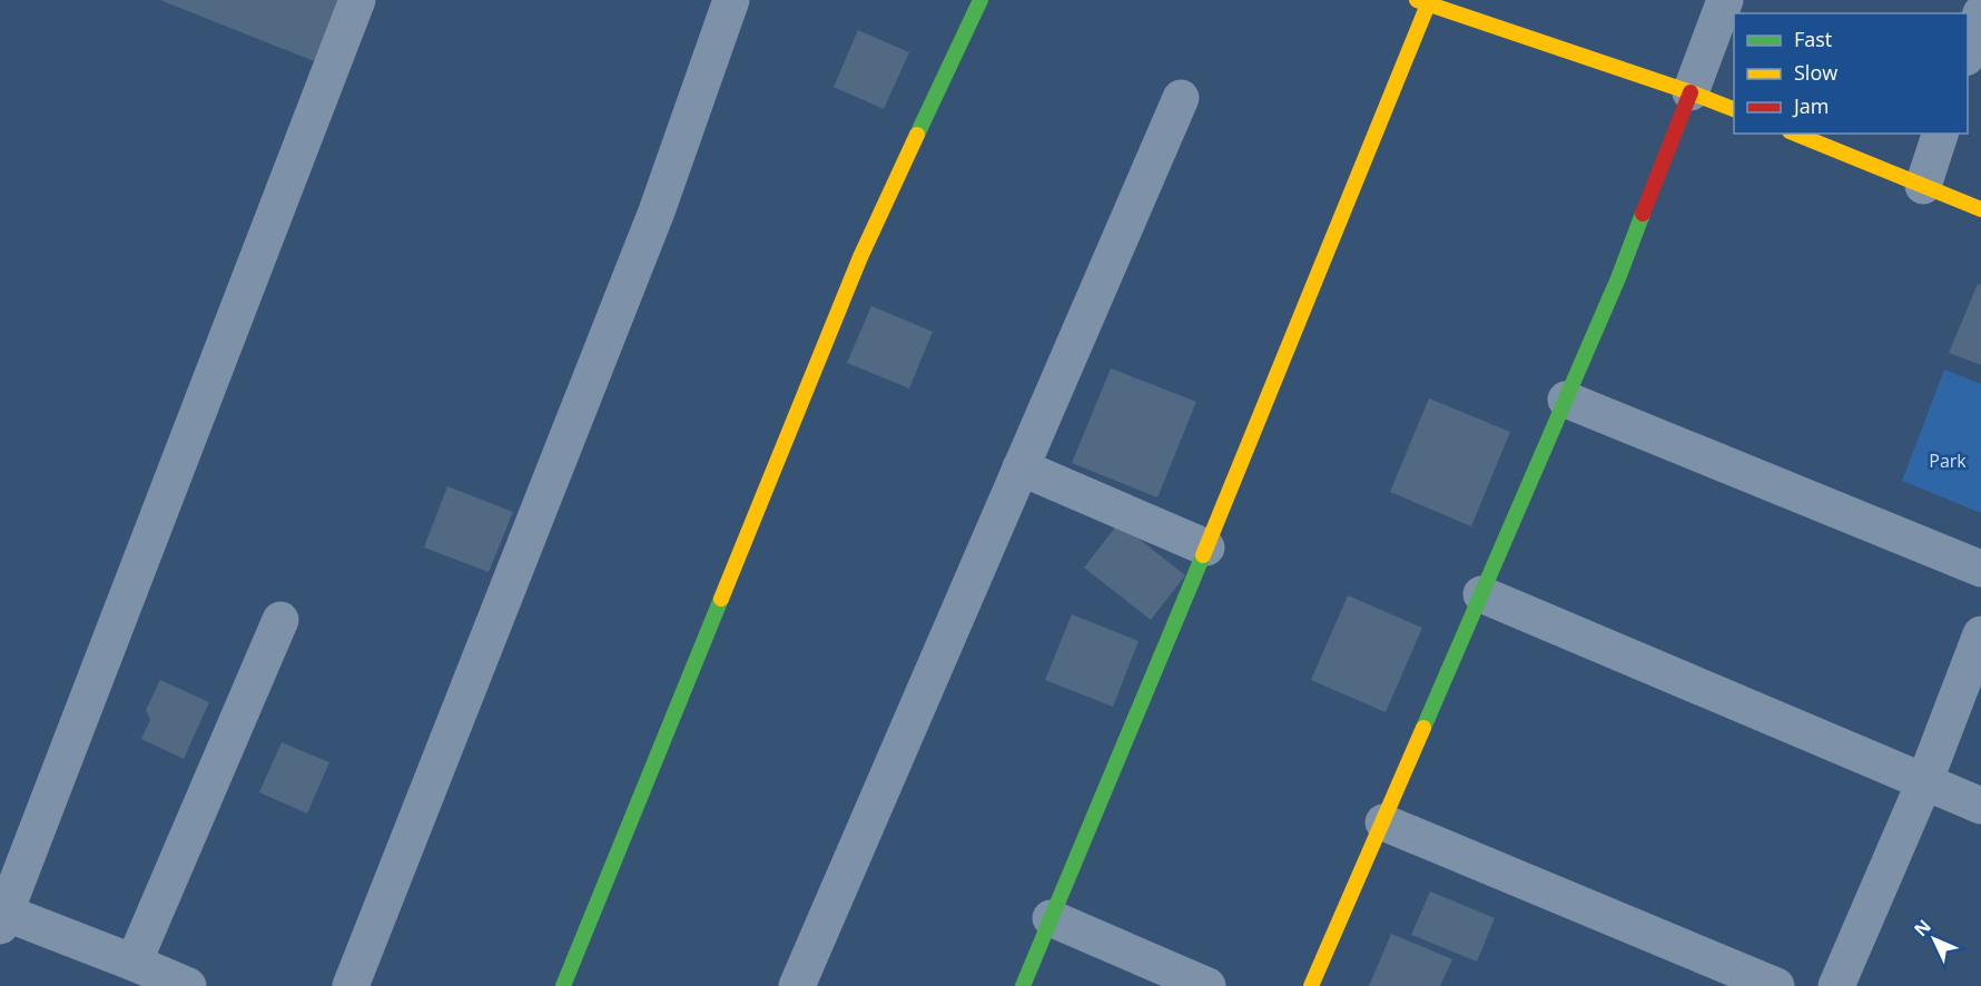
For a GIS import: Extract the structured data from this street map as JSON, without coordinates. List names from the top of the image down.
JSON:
{
  "parks": ["Park"],
  "legend": ["Fast", "Slow", "Jam"],
  "north": "top left"
}
